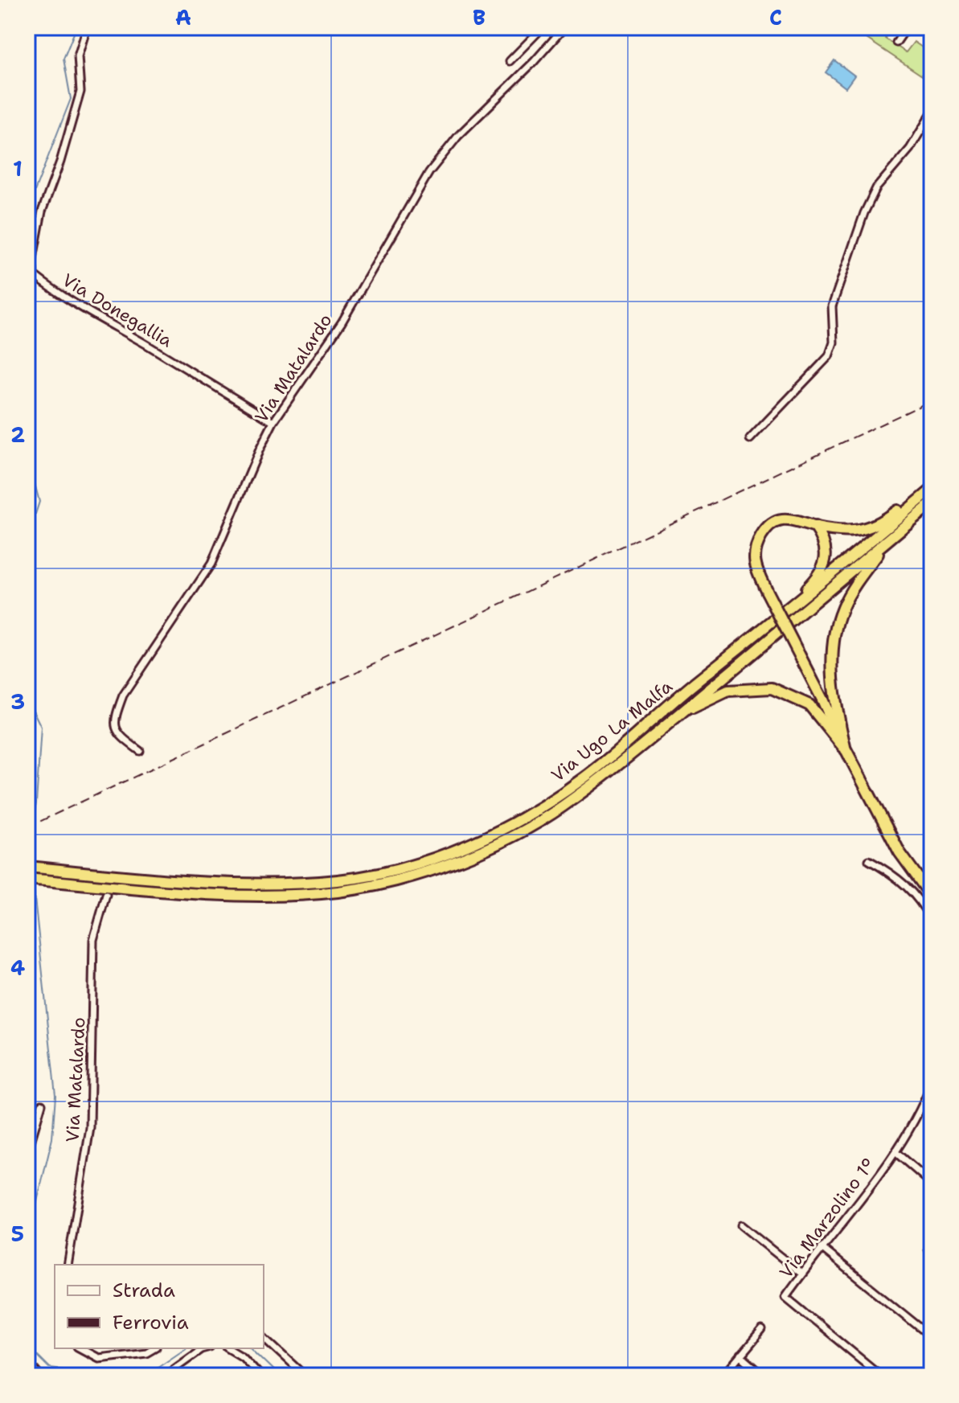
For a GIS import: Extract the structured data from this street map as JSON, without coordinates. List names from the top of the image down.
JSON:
{
  "streets": {
    "highway": ["Via Ugo La Malfa"],
    "street": ["Via Donegallia", "Via Matalardo", "Via Marzolino 1°"]
  },
  "crossings": [
    ["Via Donegallia", "Via Matalardo"]
  ],
  "legend": ["Strada", "Ferrovia"],
  "grid": {
    "columns": ["A", "B", "C"],
    "rows": [
      "1",
      "2",
      "3",
      "4",
      "5"
    ]
  }
}
